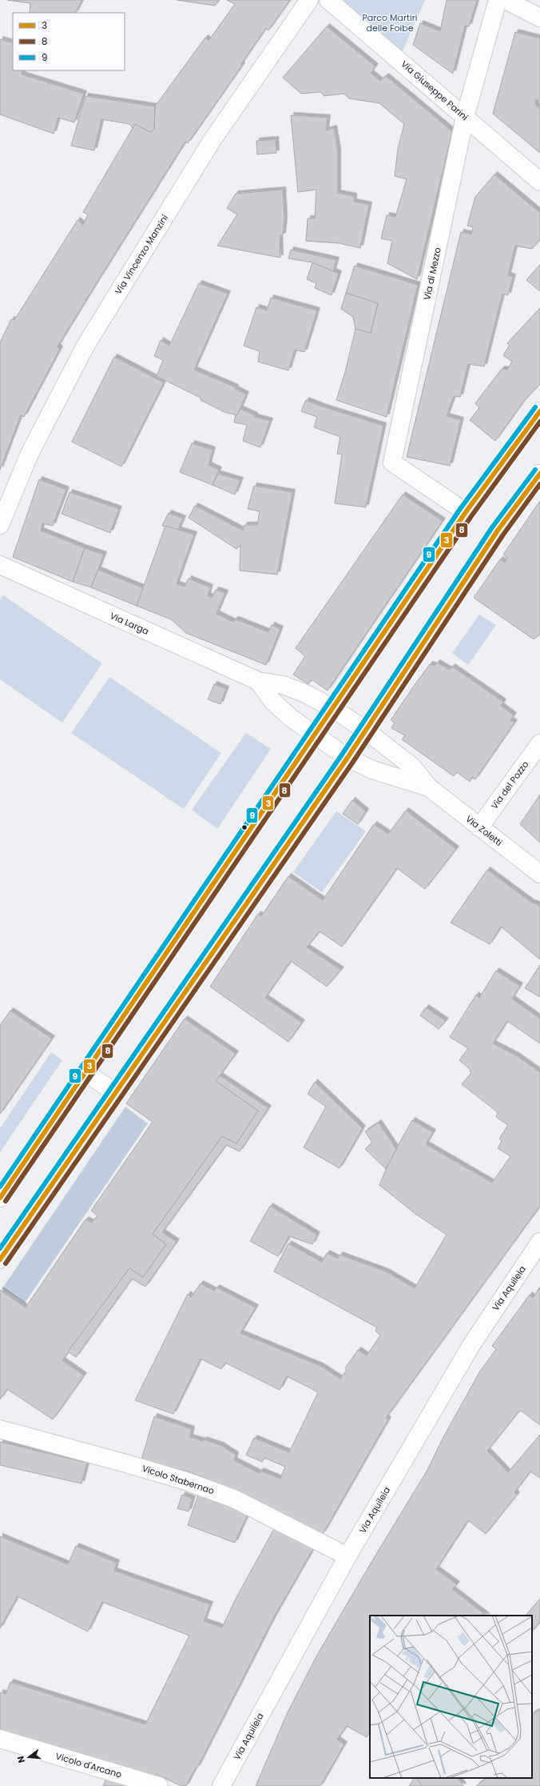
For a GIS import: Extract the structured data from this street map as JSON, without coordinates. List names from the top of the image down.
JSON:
{
  "streets": {
    "street": [
      "Via Giuseppe Parini",
      "Via Vincenzo Manzini",
      "Via di Mezzo",
      "Via Larga",
      "Via del Pozzo",
      "Via Zoletti",
      "Via Aquileia",
      "Vicolo Stabernao",
      "Vicolo d'Arcano"
    ]
  },
  "crossings": [
    ["Via Giuseppe Parini", "Via di Mezzo"],
    ["Via Larga", "Via Zoletti"],
    ["Via del Pozzo", "Via Zoletti"],
    ["Via Aquileia", "Vicolo Stabernao"]
  ],
  "parks": ["Parco Martiri delle Foibe"],
  "lines": ["transit line 9", "transit line 3", "transit line 8"],
  "legend": ["3", "8", "9"],
  "north": "left"
}
